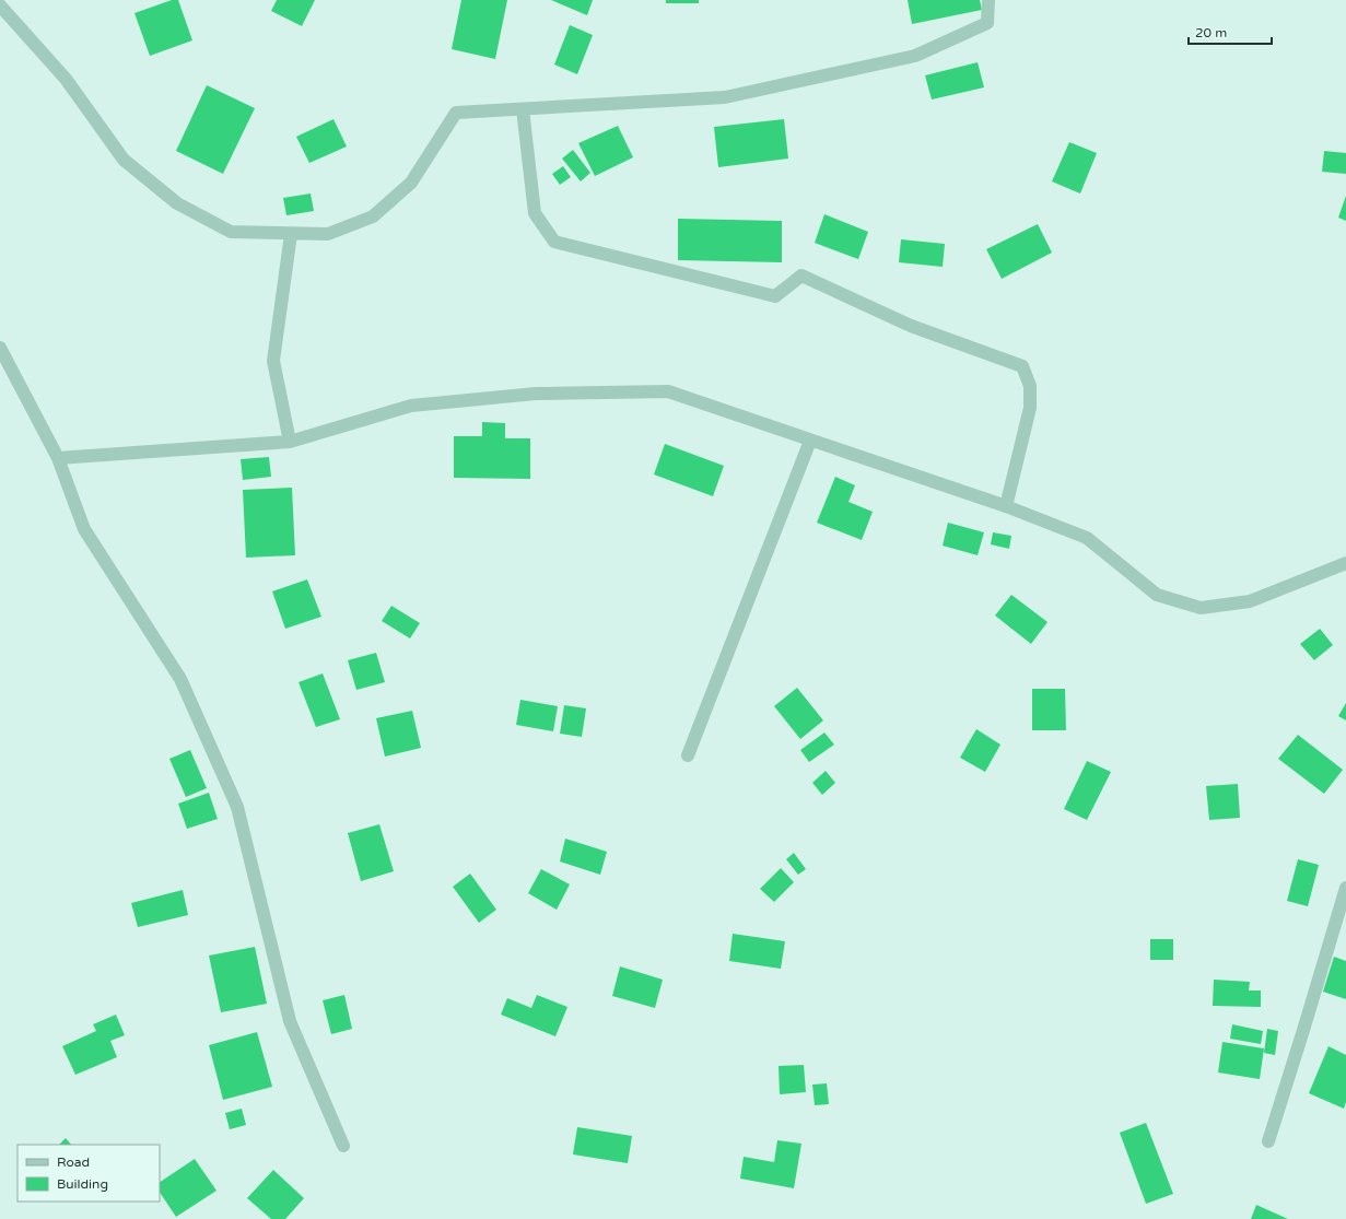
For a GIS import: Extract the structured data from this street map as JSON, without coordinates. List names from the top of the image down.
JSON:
{
  "legend": ["Road", "Building"],
  "scale_bar": "20 m"
}
